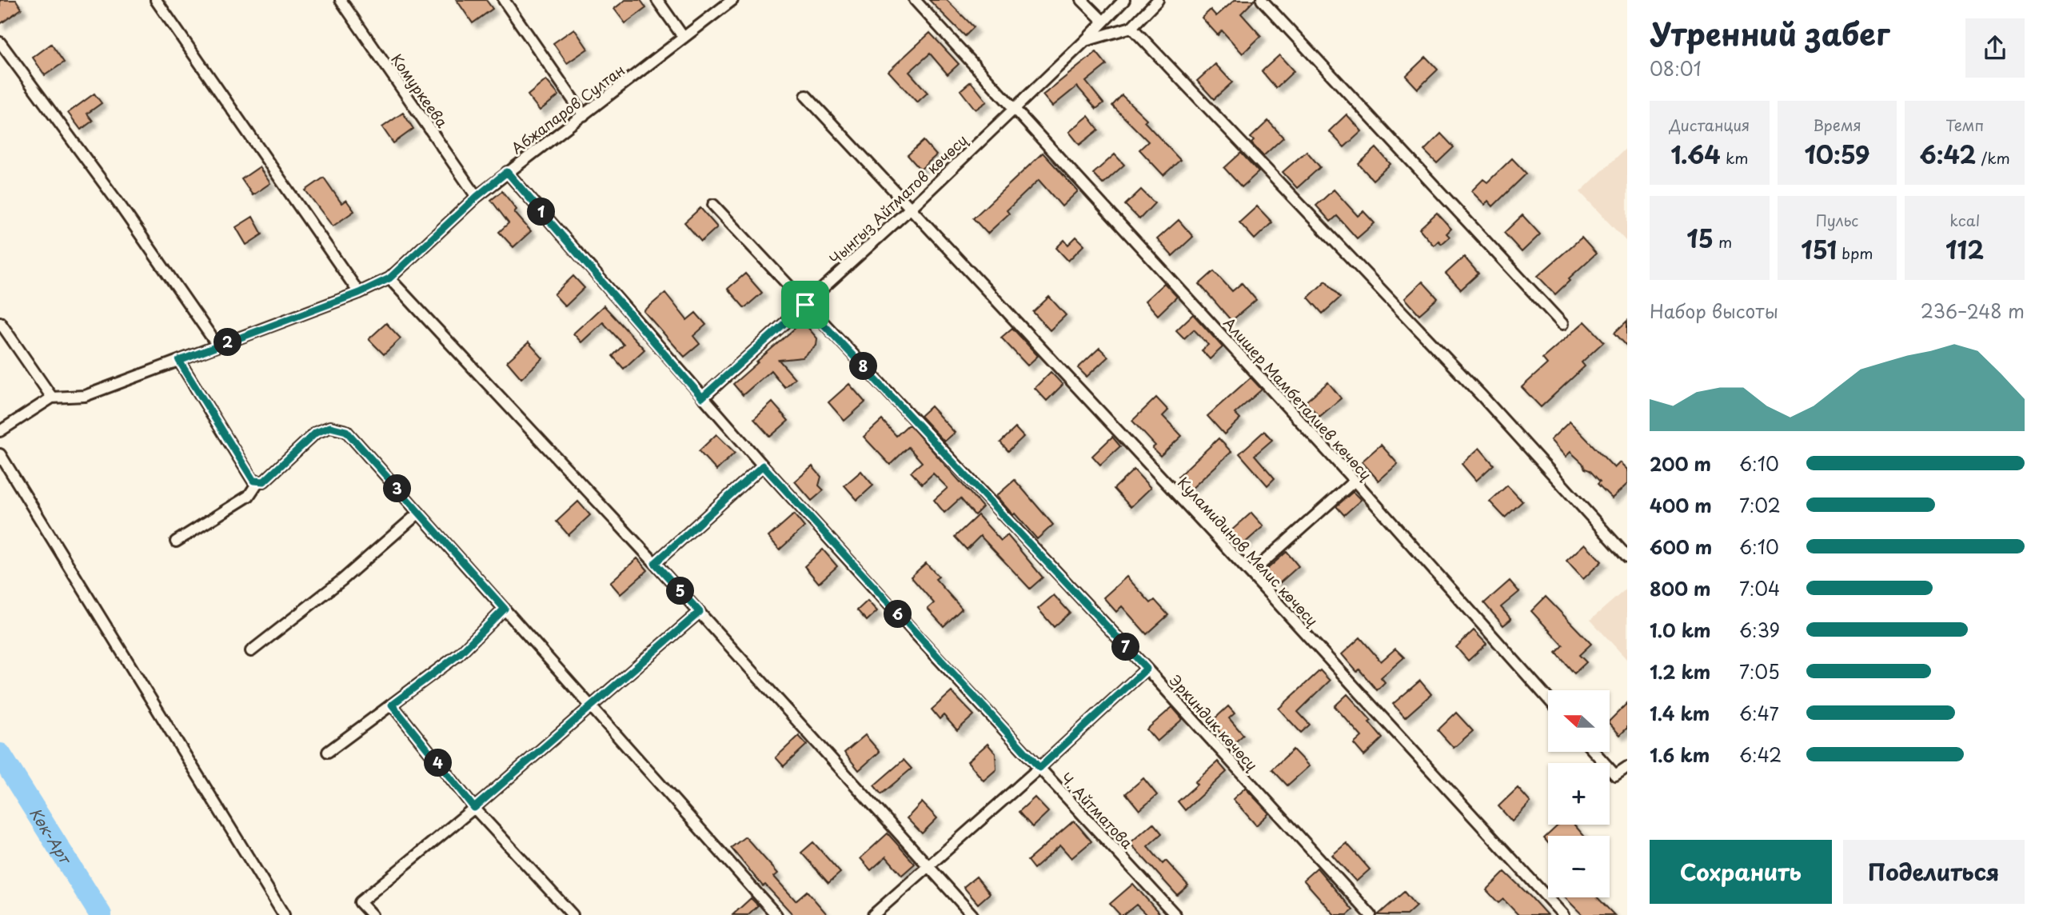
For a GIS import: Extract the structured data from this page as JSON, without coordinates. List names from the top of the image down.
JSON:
{
  "streets": {
    "street": [
      "Комуркеева",
      "Абжапаров Султан",
      "Чынгыз Айтматов көчөсү",
      "Алишер Мамбеталиев көчөсү",
      "Куламидинов Мелис көчөсү",
      "Эркиндик көчөсү",
      "Ч. Айтматова"
    ]
  },
  "crossings": [
    ["Комуркеева", "Абжапаров Султан"],
    ["Абжапаров Султан", "Ч. Айтматова"],
    ["Чынгыз Айтматов көчөсү", "Алишер Мамбеталиев көчөсү"],
    ["Чынгыз Айтматов көчөсү", "Куламидинов Мелис көчөсү"],
    ["Чынгыз Айтматов көчөсү", "Эркиндик көчөсү"],
    ["Чынгыз Айтматов көчөсү", "Ч. Айтматова"]
  ],
  "water": ["Көк-Арт"],
  "north": "left",
  "page": {
    "heading": ["Утренний забег", "08:01"],
    "stats": [
      ["Дистанция", "1.64 km"],
      ["Время", "10:59"],
      ["Темп", "6:42 /km"],
      ["15 m"],
      ["Пульс", "151 bpm"],
      ["kcal", "112"]
    ],
    "pins": [
      "1",
      "2",
      "8",
      "3",
      "5",
      "6",
      "7",
      "4"
    ],
    "chart": ["Набор высоты", "236–248 m"],
    "list": [
      {
        "name": "200 m",
        "note": "6:10"
      },
      {
        "name": "400 m",
        "note": "7:02"
      },
      {
        "name": "600 m",
        "note": "6:10"
      },
      {
        "name": "800 m",
        "note": "7:04"
      },
      {
        "name": "1.0 km",
        "note": "6:39"
      },
      {
        "name": "1.2 km",
        "note": "7:05"
      },
      {
        "name": "1.4 km",
        "note": "6:47"
      },
      {
        "name": "1.6 km",
        "note": "6:42"
      }
    ],
    "map_buttons": ["+", "−"],
    "buttons": ["Сохранить", "Поделиться"]
  }
}
